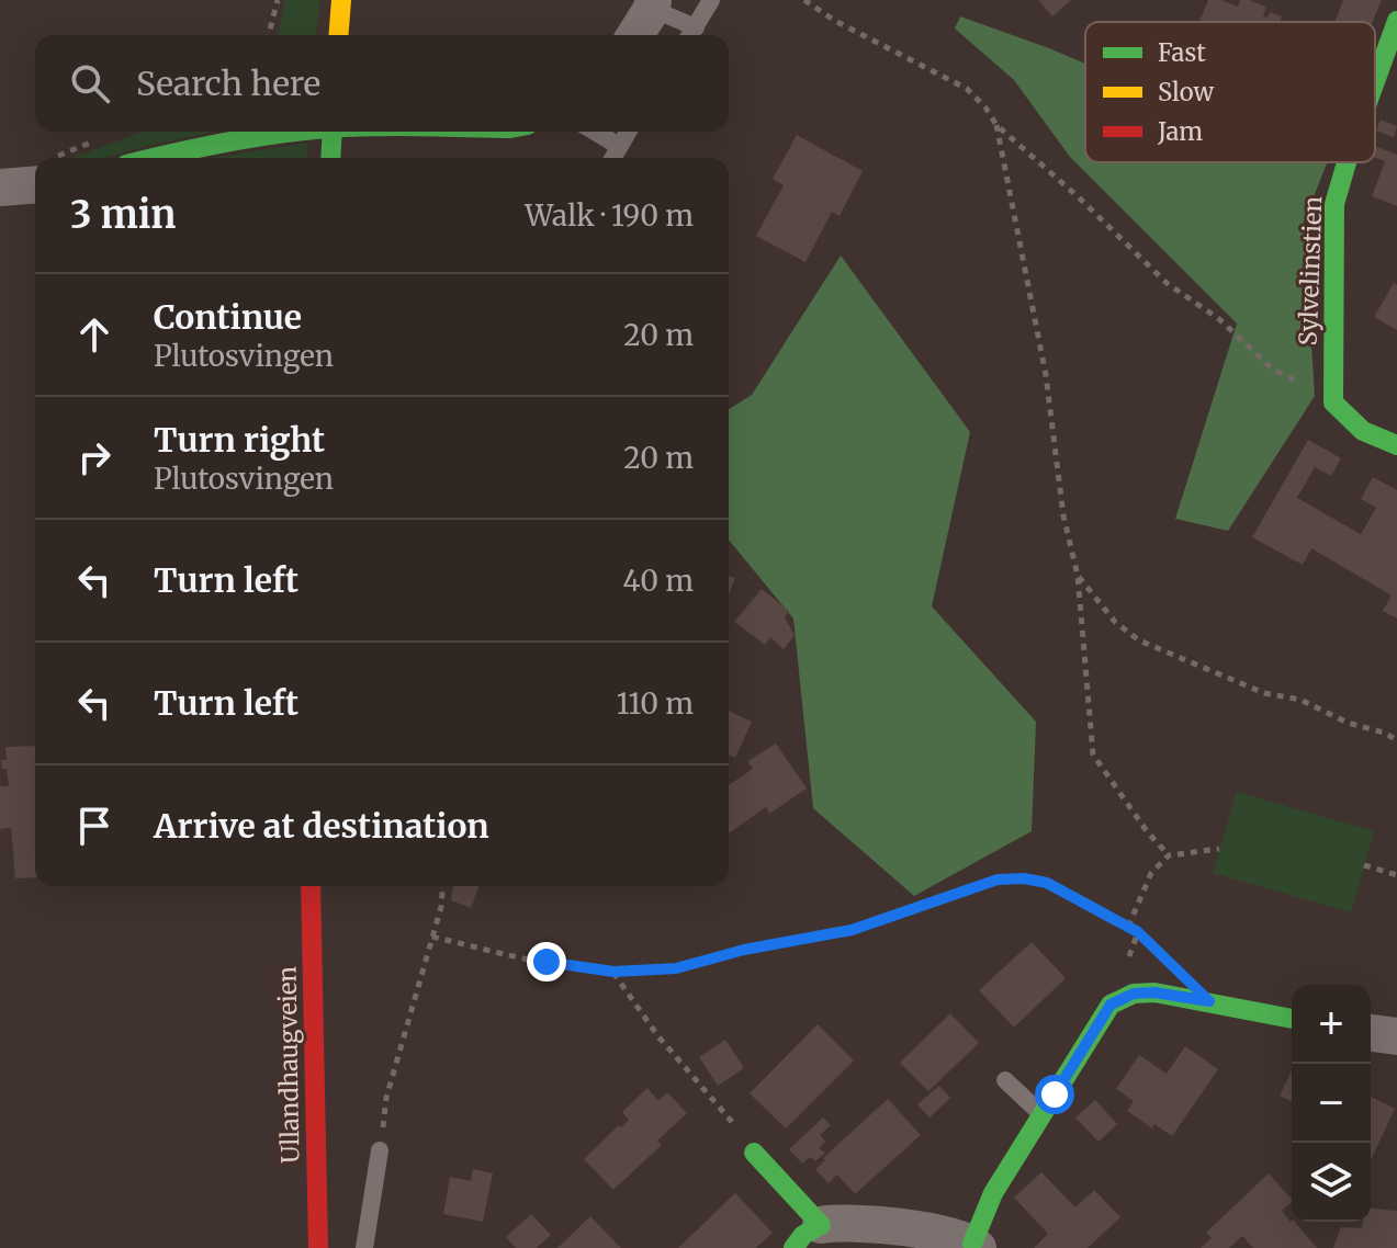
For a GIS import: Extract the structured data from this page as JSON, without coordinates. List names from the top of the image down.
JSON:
{
  "streets": {
    "street": ["Sylvelinstien", "Ullandhaugveien"]
  },
  "legend": ["Fast", "Slow", "Jam"],
  "page": {
    "search": "Search here",
    "heading": ["3 min", "Walk · 190 m"],
    "list": [
      ["Continue", "Plutosvingen", "20 m"],
      ["Turn right", "Plutosvingen", "20 m"],
      ["Turn left", "40 m"],
      ["Turn left", "110 m"],
      "Arrive at destination"
    ],
    "map_buttons": ["+", "−"]
  }
}
